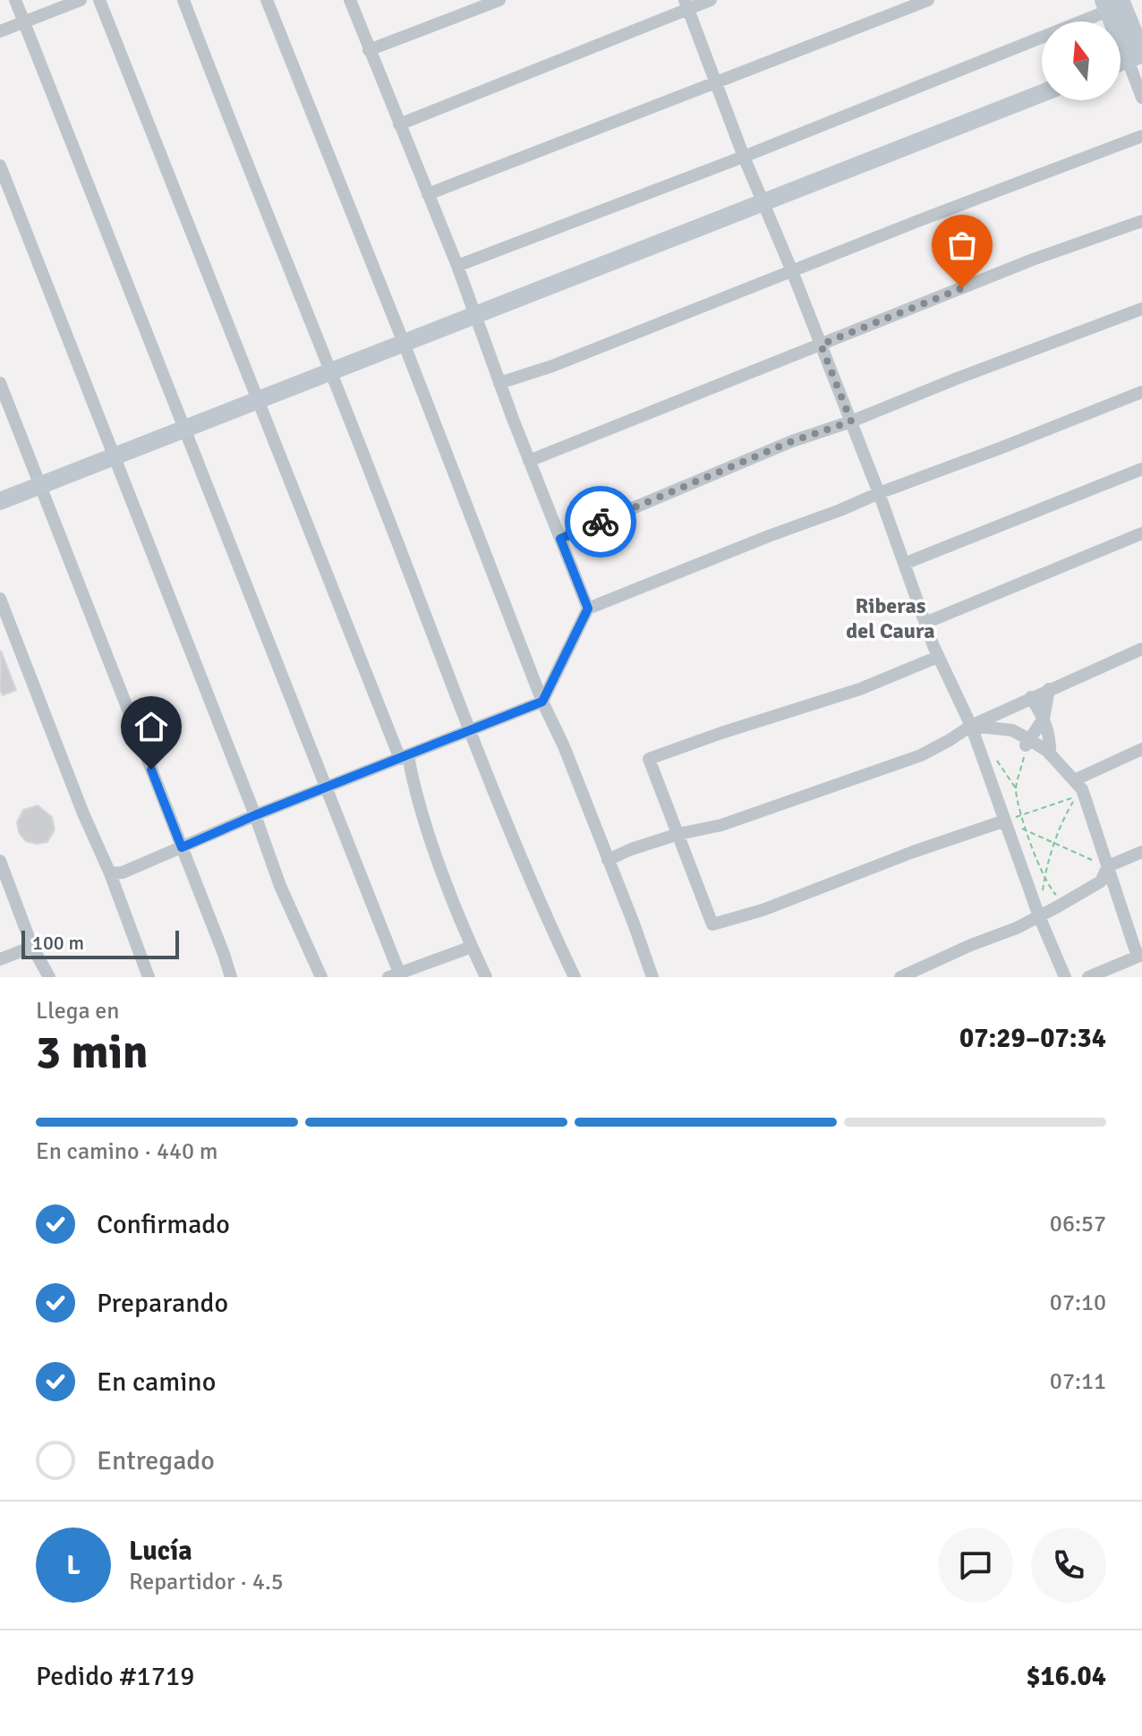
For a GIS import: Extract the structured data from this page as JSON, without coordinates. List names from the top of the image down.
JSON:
{
  "districts": ["Riberas del Caura"],
  "scale_bar": "100 m",
  "north": "top",
  "page": {
    "scale": "100 m",
    "heading": ["3 min", "Llega en", "07:29–07:34"],
    "panel": [
      "Lucía",
      "Repartidor · 4.5",
      "Pedido #1719",
      "$16.04"
    ],
    "bar": "En camino · 440 m",
    "list": [
      ["Confirmado", "06:57"],
      ["Preparando", "07:10"],
      ["En camino", "07:11"],
      "Entregado"
    ],
    "round": "L"
  }
}
